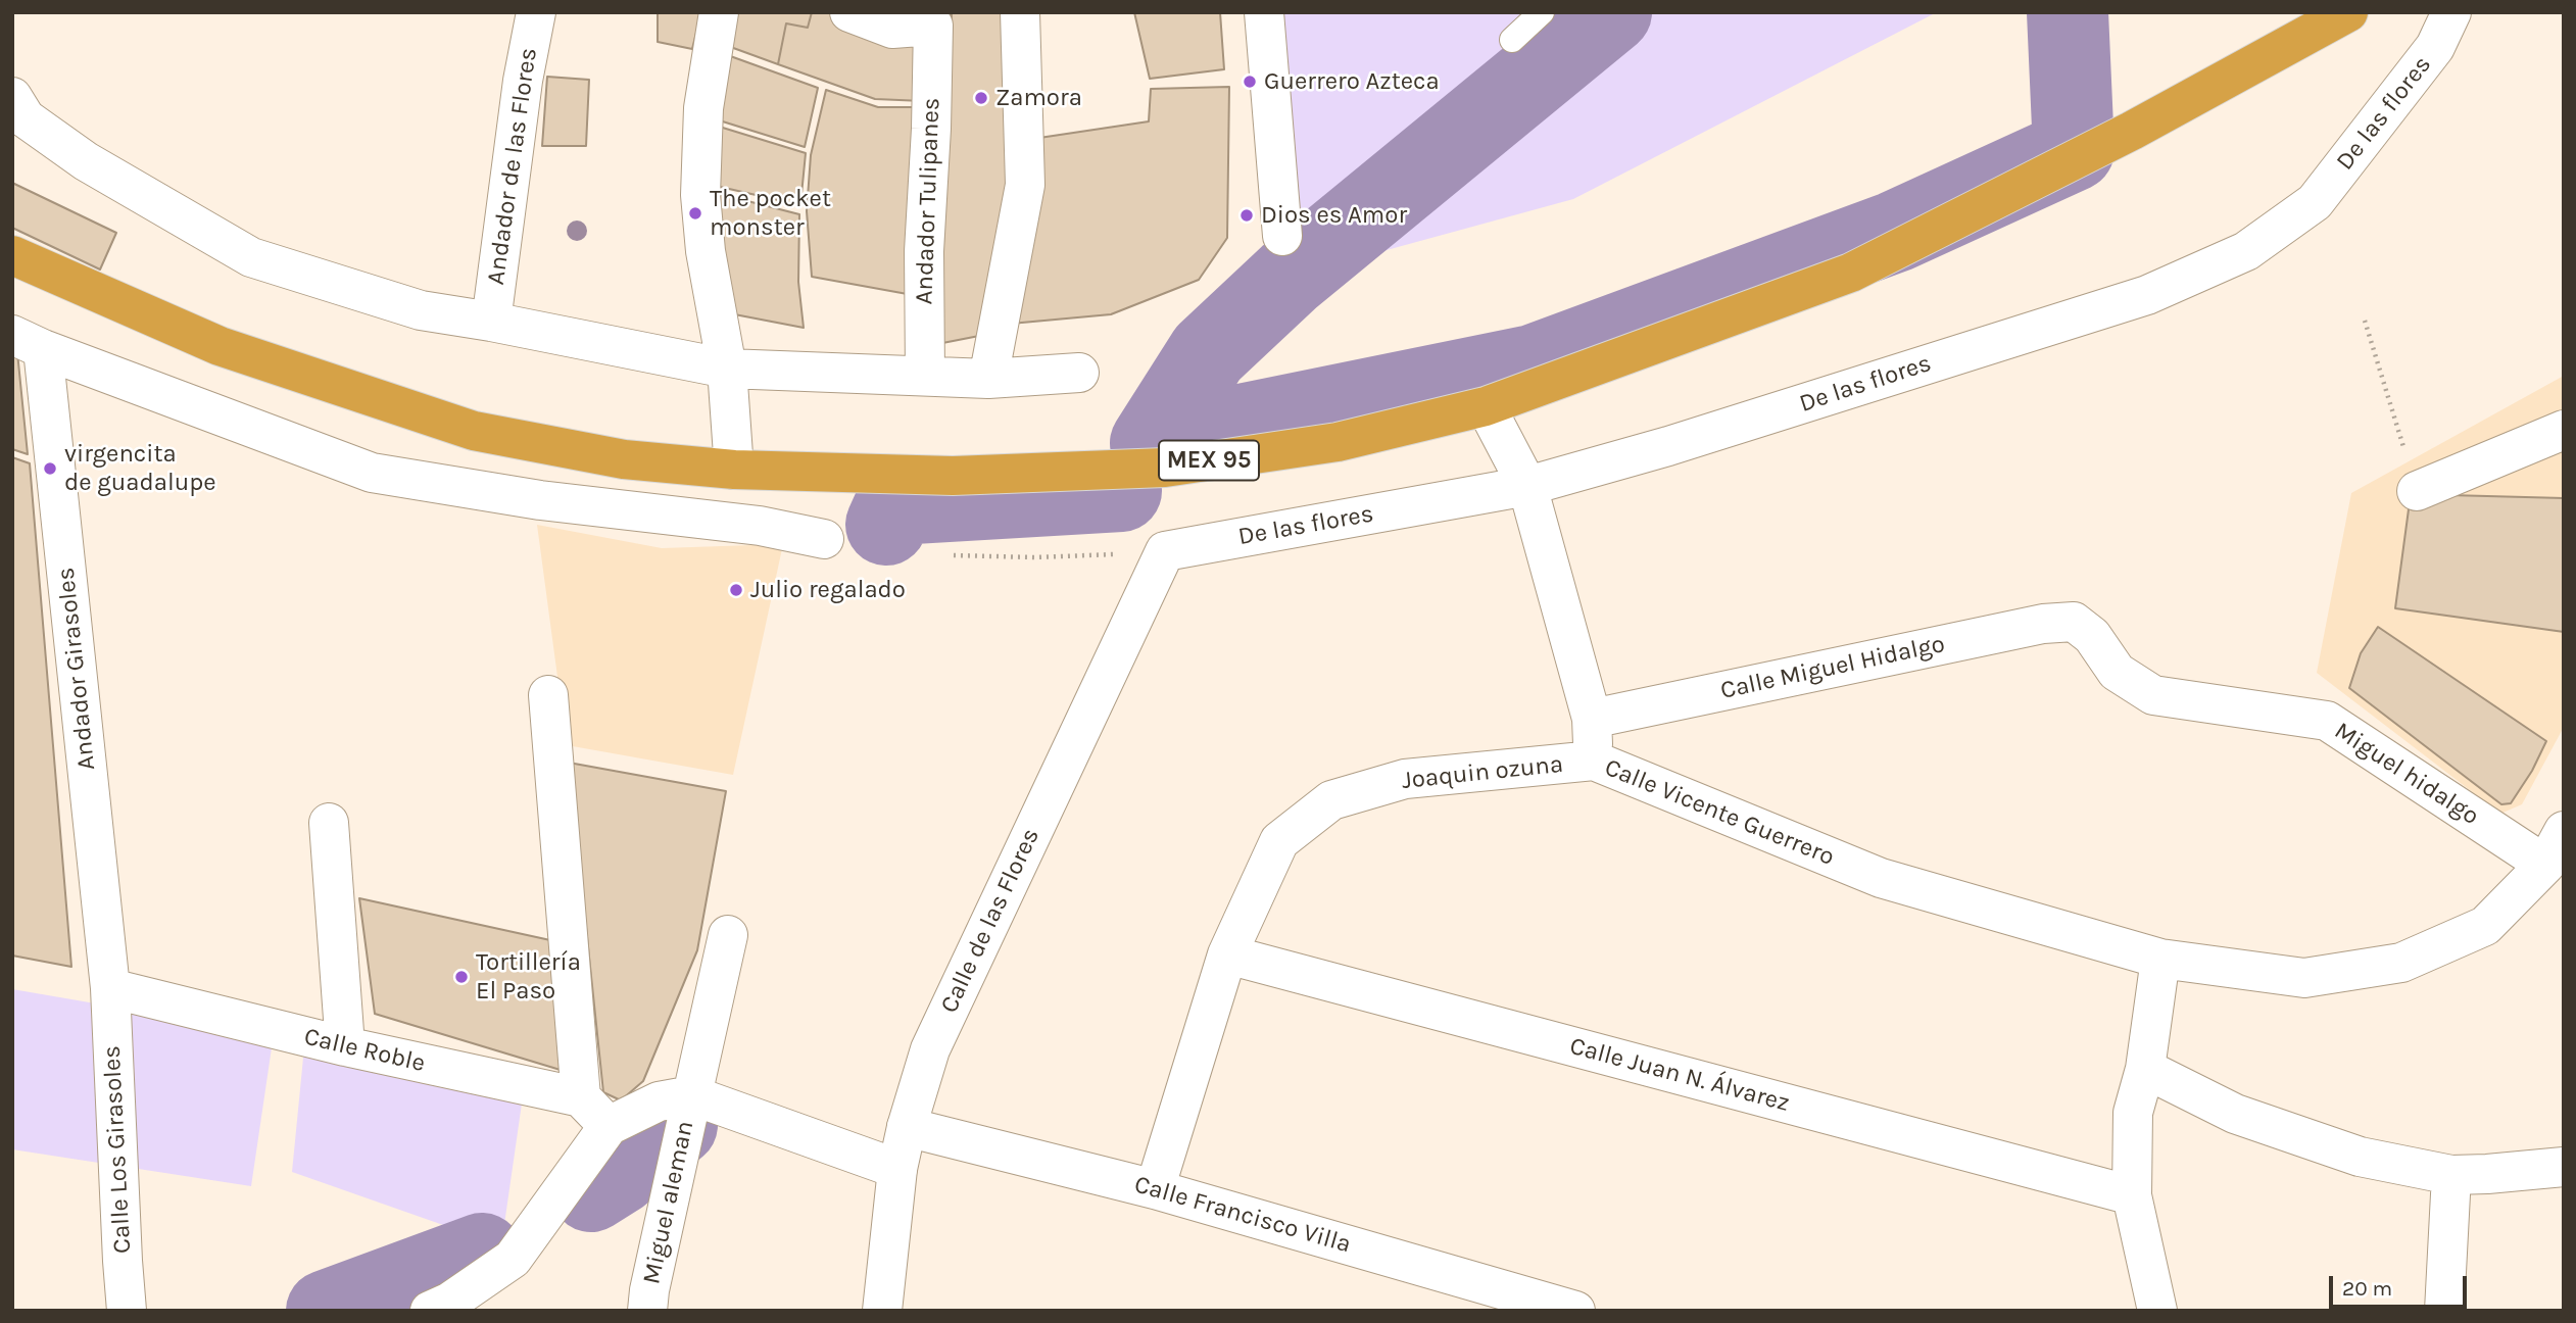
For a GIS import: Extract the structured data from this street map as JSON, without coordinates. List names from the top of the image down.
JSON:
{
  "streets": {
    "highway": ["MEX 95"],
    "street": [
      "De las flores",
      "Andador de las Flores",
      "Andador Tulipanes",
      "Calle Miguel Hidalgo",
      "Andador Girasoles",
      "Joaquin ozuna",
      "Miguel hidalgo",
      "Calle Vicente Guerrero",
      "Calle de las Flores",
      "Calle Roble",
      "Calle Juan N. Álvarez",
      "Calle Los Girasoles",
      "Miguel aleman",
      "Calle Francisco Villa"
    ]
  },
  "crossings": [
    ["De las flores", "Calle Vicente Guerrero"],
    ["De las flores", "Calle de las Flores"],
    ["MEX 95", "Calle Vicente Guerrero"],
    ["Calle Miguel Hidalgo", "Miguel hidalgo"],
    ["Calle Miguel Hidalgo", "Calle Vicente Guerrero"],
    ["Andador Girasoles", "Calle Roble"],
    ["Andador Girasoles", "Calle Los Girasoles"],
    ["Joaquin ozuna", "Calle Vicente Guerrero"],
    ["Joaquin ozuna", "Calle Juan N. Álvarez"],
    ["Miguel hidalgo", "Calle Vicente Guerrero"],
    ["Calle de las Flores", "Calle Francisco Villa"],
    ["Calle Roble", "Calle Los Girasoles"]
  ],
  "places": [
    "Guerrero Azteca",
    "Zamora",
    "The pocket monster",
    "Dios es Amor",
    "virgencita de guadalupe",
    "Julio regalado",
    "Tortillería El Paso"
  ],
  "scale_bar": "20 m"
}
